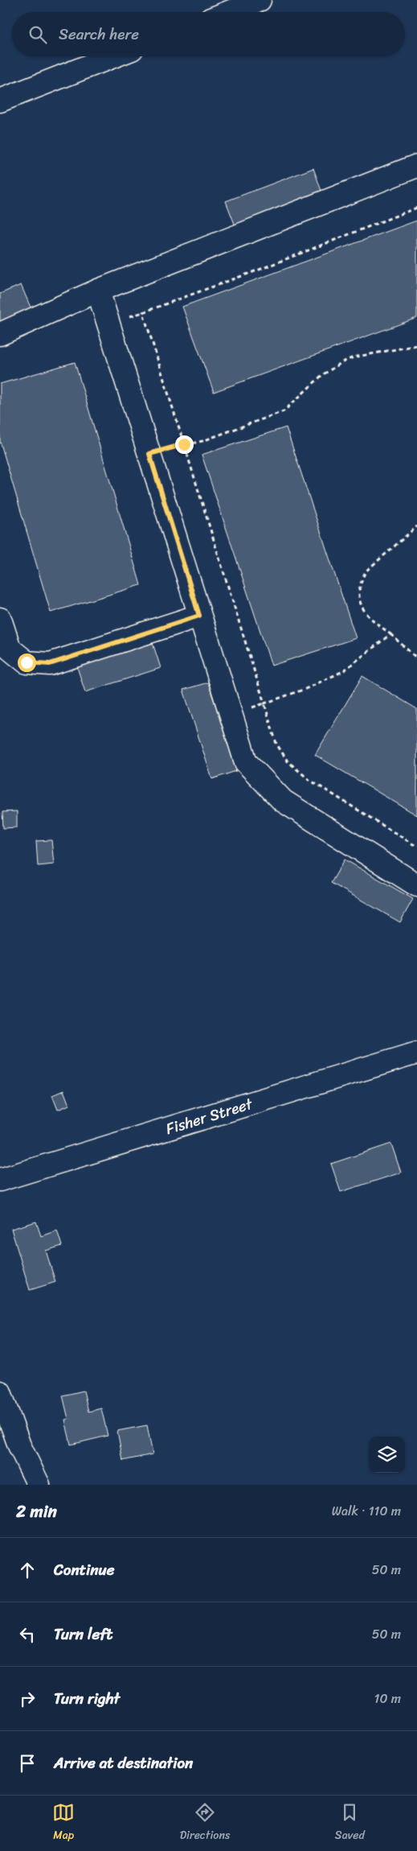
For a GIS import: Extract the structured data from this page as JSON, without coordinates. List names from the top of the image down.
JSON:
{
  "streets": {
    "main road": ["Fisher Street"]
  },
  "page": {
    "search": "Search here",
    "heading": ["2 min", "Walk · 110 m"],
    "list": [
      ["Continue", "50 m"],
      ["Turn left", "50 m"],
      ["Turn right", "10 m"],
      "Arrive at destination"
    ],
    "nav": ["Map", "Directions", "Saved"]
  }
}
